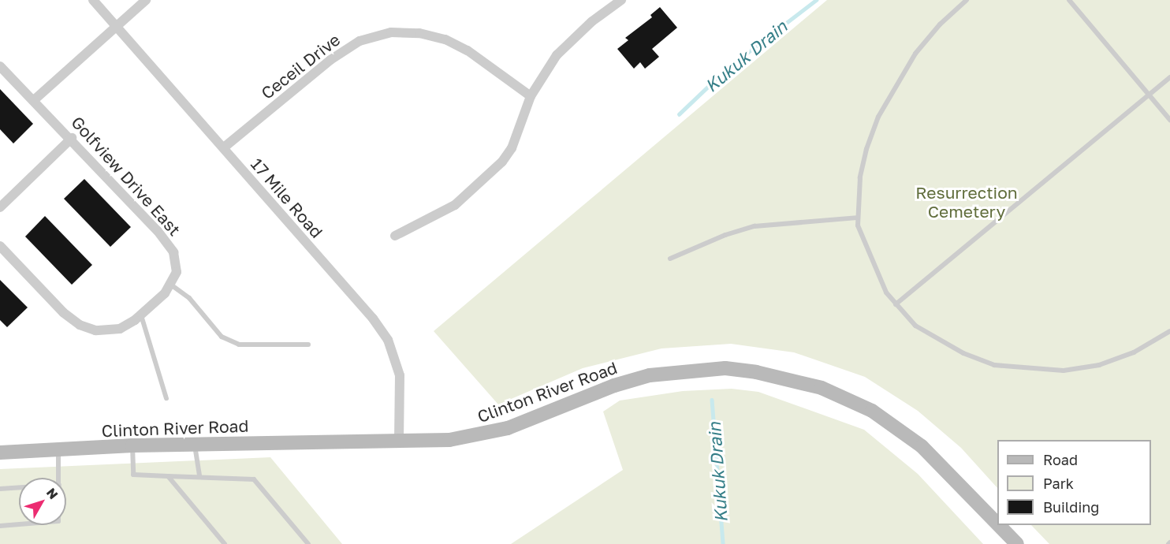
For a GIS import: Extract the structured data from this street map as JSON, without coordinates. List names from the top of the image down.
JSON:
{
  "streets": {
    "street": [
      "Ceceil Drive",
      "Golfview Drive East",
      "17 Mile Road",
      "Clinton River Road"
    ]
  },
  "crossings": [
    ["Ceceil Drive", "17 Mile Road"],
    ["17 Mile Road", "Clinton River Road"]
  ],
  "water": ["Kukuk Drain"],
  "parks": ["Resurrection Cemetery"],
  "legend": ["Road", "Park", "Building"],
  "north": "top right"
}
